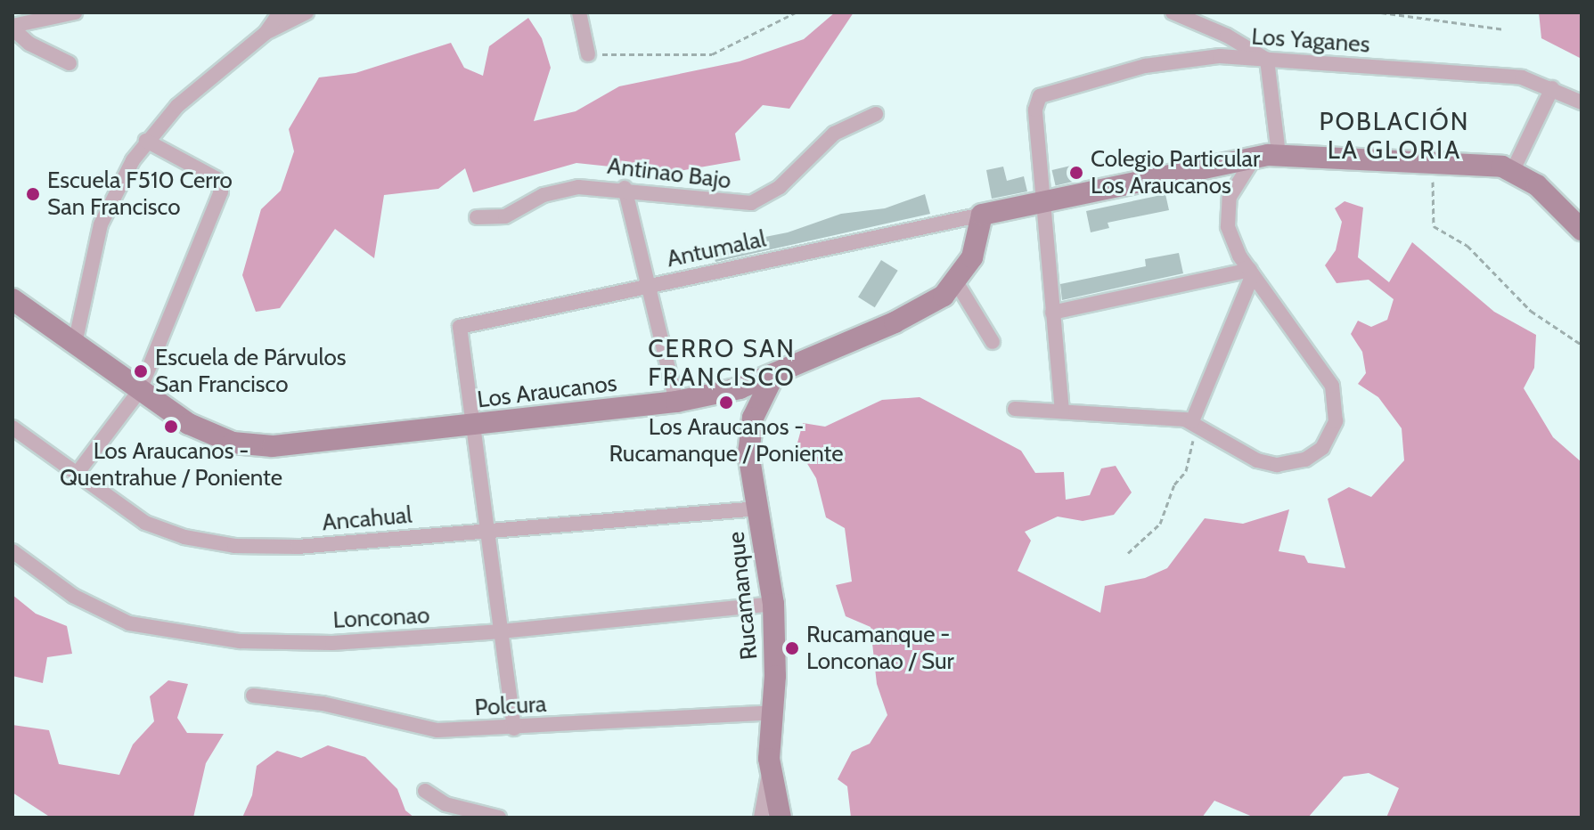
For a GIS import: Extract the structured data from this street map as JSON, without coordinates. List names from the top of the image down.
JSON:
{
  "streets": {
    "street": [
      "Los Yaganes",
      "Antinao Bajo",
      "Antumalal",
      "Los Araucanos",
      "Ancahual",
      "Rucamanque",
      "Lonconao",
      "Polcura"
    ]
  },
  "crossings": [
    ["Antumalal", "Los Araucanos"],
    ["Los Araucanos", "Rucamanque"],
    ["Ancahual", "Rucamanque"],
    ["Rucamanque", "Lonconao"],
    ["Rucamanque", "Polcura"]
  ],
  "districts": ["POBLACIÓN LA GLORIA", "CERRO SAN FRANCISCO"],
  "places": [
    "Colegio Particular Los Araucanos",
    "Escuela F510 Cerro San Francisco",
    "Escuela de Párvulos San Francisco",
    "Los Araucanos - Rucamanque / Poniente",
    "Los Araucanos - Quentrahue / Poniente",
    "Rucamanque - Lonconao / Sur"
  ]
}
